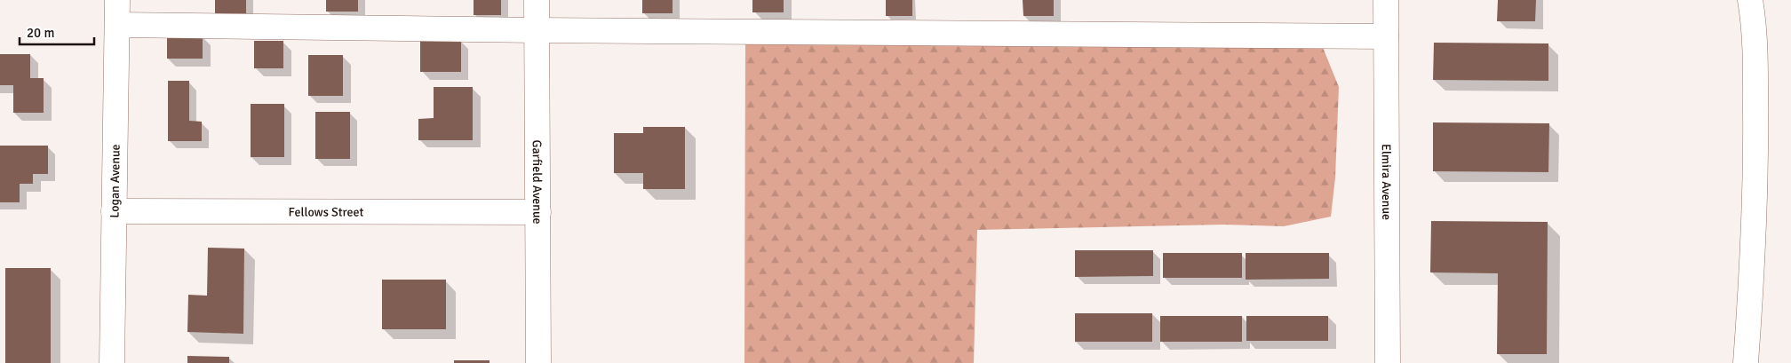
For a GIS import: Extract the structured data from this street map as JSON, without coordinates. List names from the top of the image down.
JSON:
{
  "streets": {
    "street": [
      "Logan Avenue",
      "Garfield Avenue",
      "Elmira Avenue",
      "Fellows Street"
    ]
  },
  "crossings": [
    ["Logan Avenue", "Fellows Street"],
    ["Garfield Avenue", "Fellows Street"]
  ],
  "scale_bar": "20 m"
}
